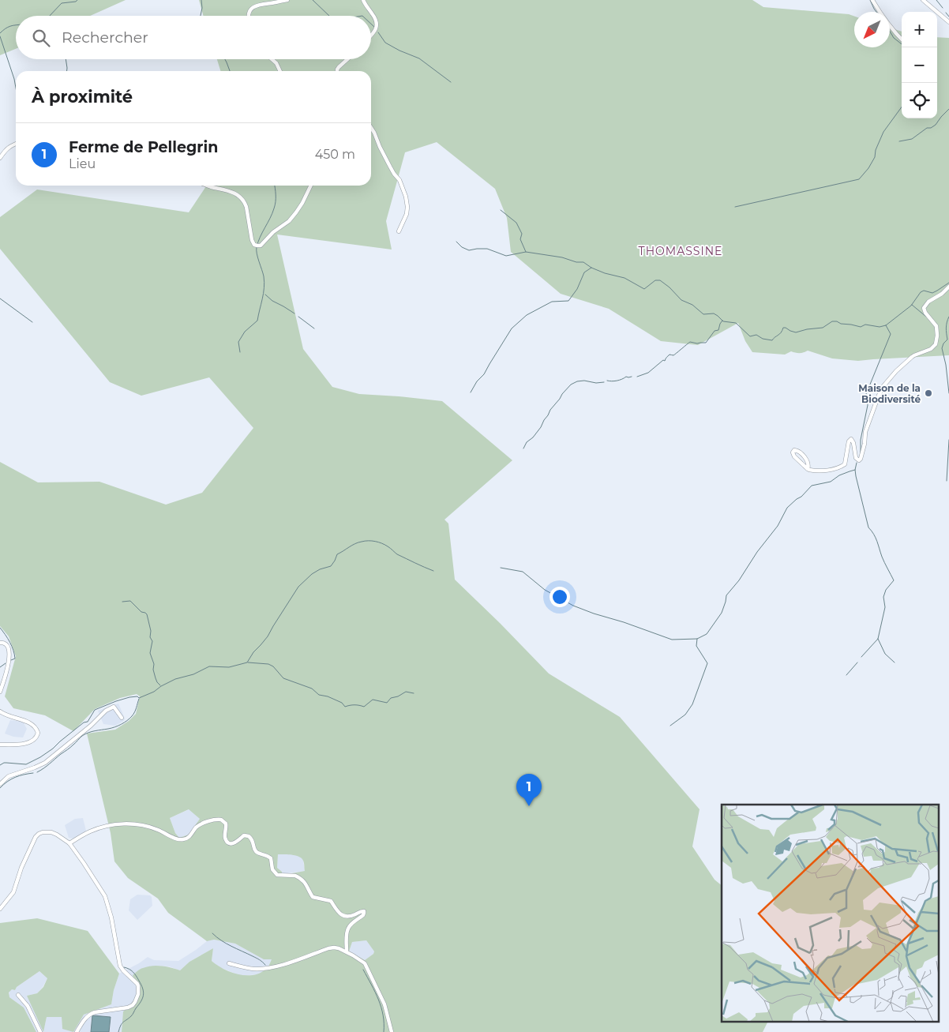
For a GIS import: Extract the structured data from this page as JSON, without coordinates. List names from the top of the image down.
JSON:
{
  "districts": ["THOMASSINE"],
  "places": ["Maison de la Biodiversité"],
  "north": "bottom left",
  "page": {
    "map_buttons": ["+", "−"],
    "search": "Rechercher",
    "heading": "À proximité",
    "list": [
      {
        "mark": "1",
        "name": "Ferme de Pellegrin",
        "note": "Lieu",
        "value": "450 m"
      }
    ],
    "pins": "1"
  }
}
